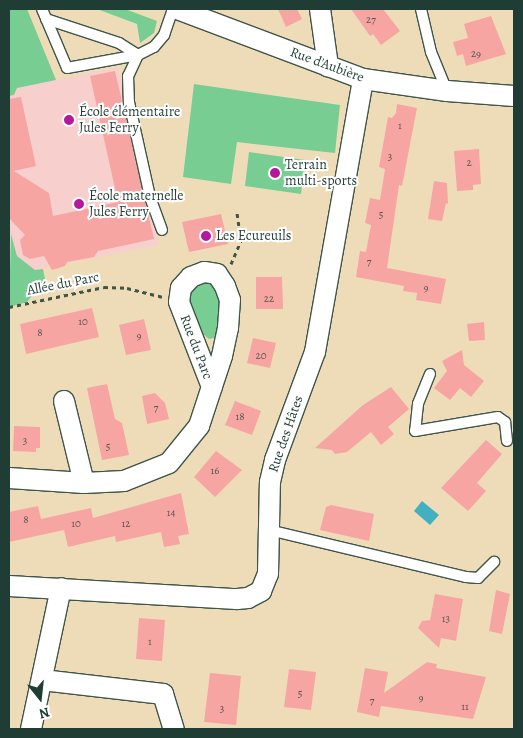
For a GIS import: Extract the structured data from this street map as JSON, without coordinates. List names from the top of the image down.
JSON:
{
  "streets": {
    "street": ["Rue d'Aubière", "Rue du Parc", "Rue des Hâtes"],
    "path": ["Allée du Parc"]
  },
  "crossings": [
    ["Rue d'Aubière", "Rue des Hâtes"],
    ["Allée du Parc", "Rue du Parc"]
  ],
  "places": [
    "École élémentaire Jules Ferry",
    "Terrain multi-sports",
    "École maternelle Jules Ferry",
    "Les Ecureuils"
  ],
  "house_numbers": [
    "27",
    "29",
    "1",
    "3",
    "2",
    "5",
    "7",
    "9",
    "22",
    "10",
    "8",
    "9",
    "20",
    "7",
    "18",
    "3",
    "5",
    "16",
    "14",
    "8",
    "10",
    "12",
    "13",
    "1",
    "5",
    "9",
    "7",
    "11",
    "3"
  ],
  "north": "bottom"
}
